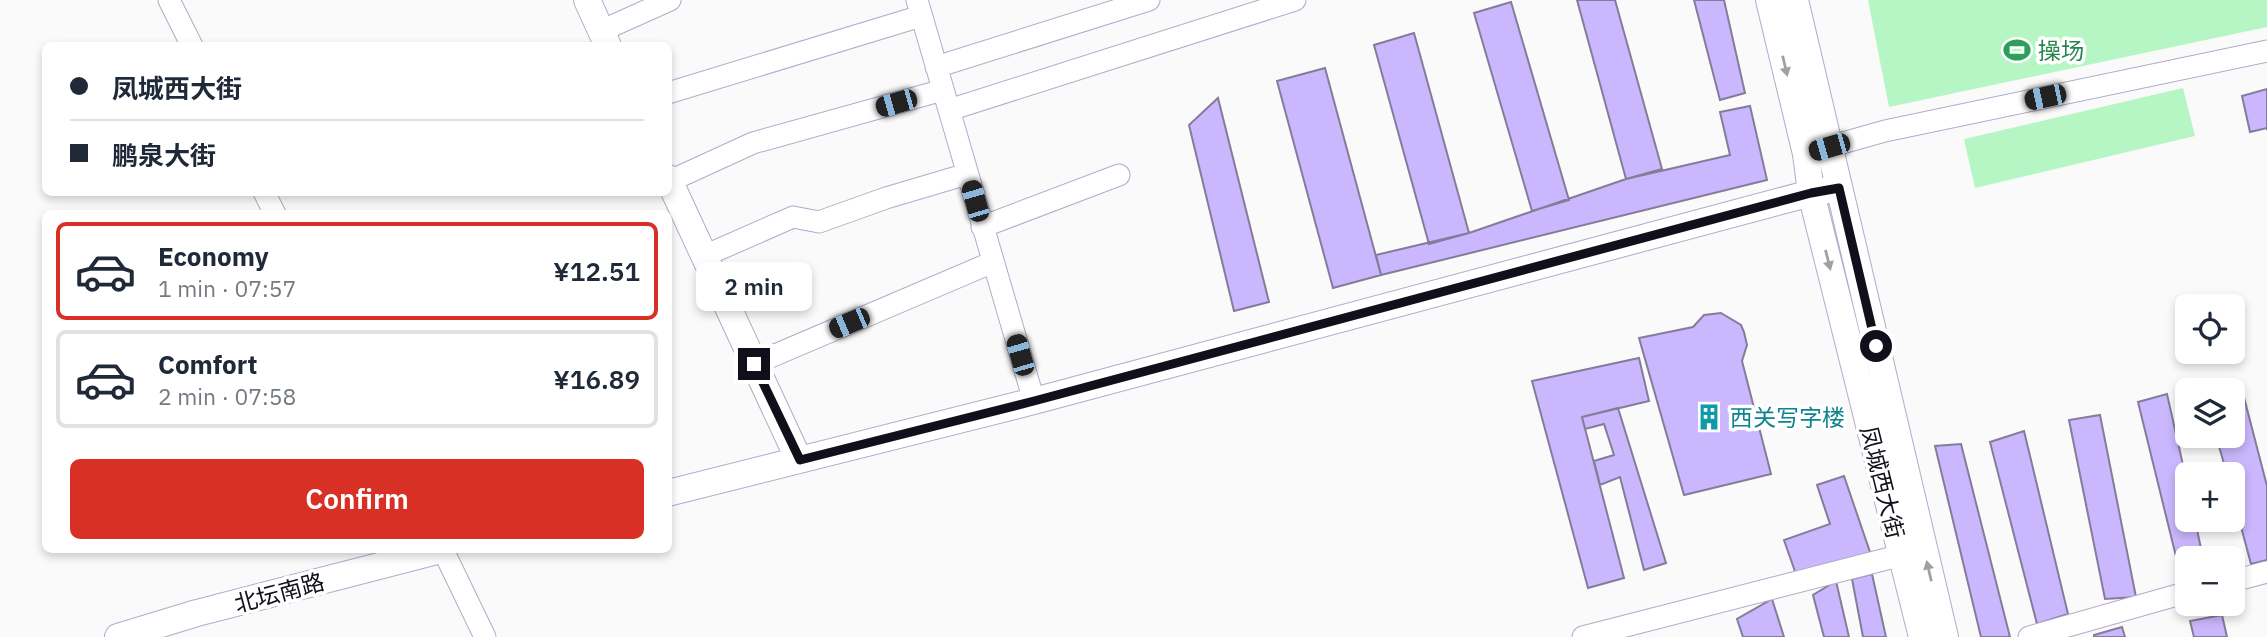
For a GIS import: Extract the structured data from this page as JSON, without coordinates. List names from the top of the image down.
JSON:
{
  "streets": {
    "main road": ["凤城西大街", "北坛南路"]
  },
  "places": {
    "sports": ["操场"],
    "building": ["西关写字楼"]
  },
  "page": {
    "banner": ["凤城西大街", "鹏泉大街"],
    "list": [
      {
        "name": "Economy",
        "note": "1 min · 07:57",
        "value": "¥12.51"
      },
      {
        "name": "Comfort",
        "note": "2 min · 07:58",
        "value": "¥16.89"
      }
    ],
    "bubble": "2 min",
    "map_buttons": ["+", "−"],
    "buttons": "Confirm"
  }
}
